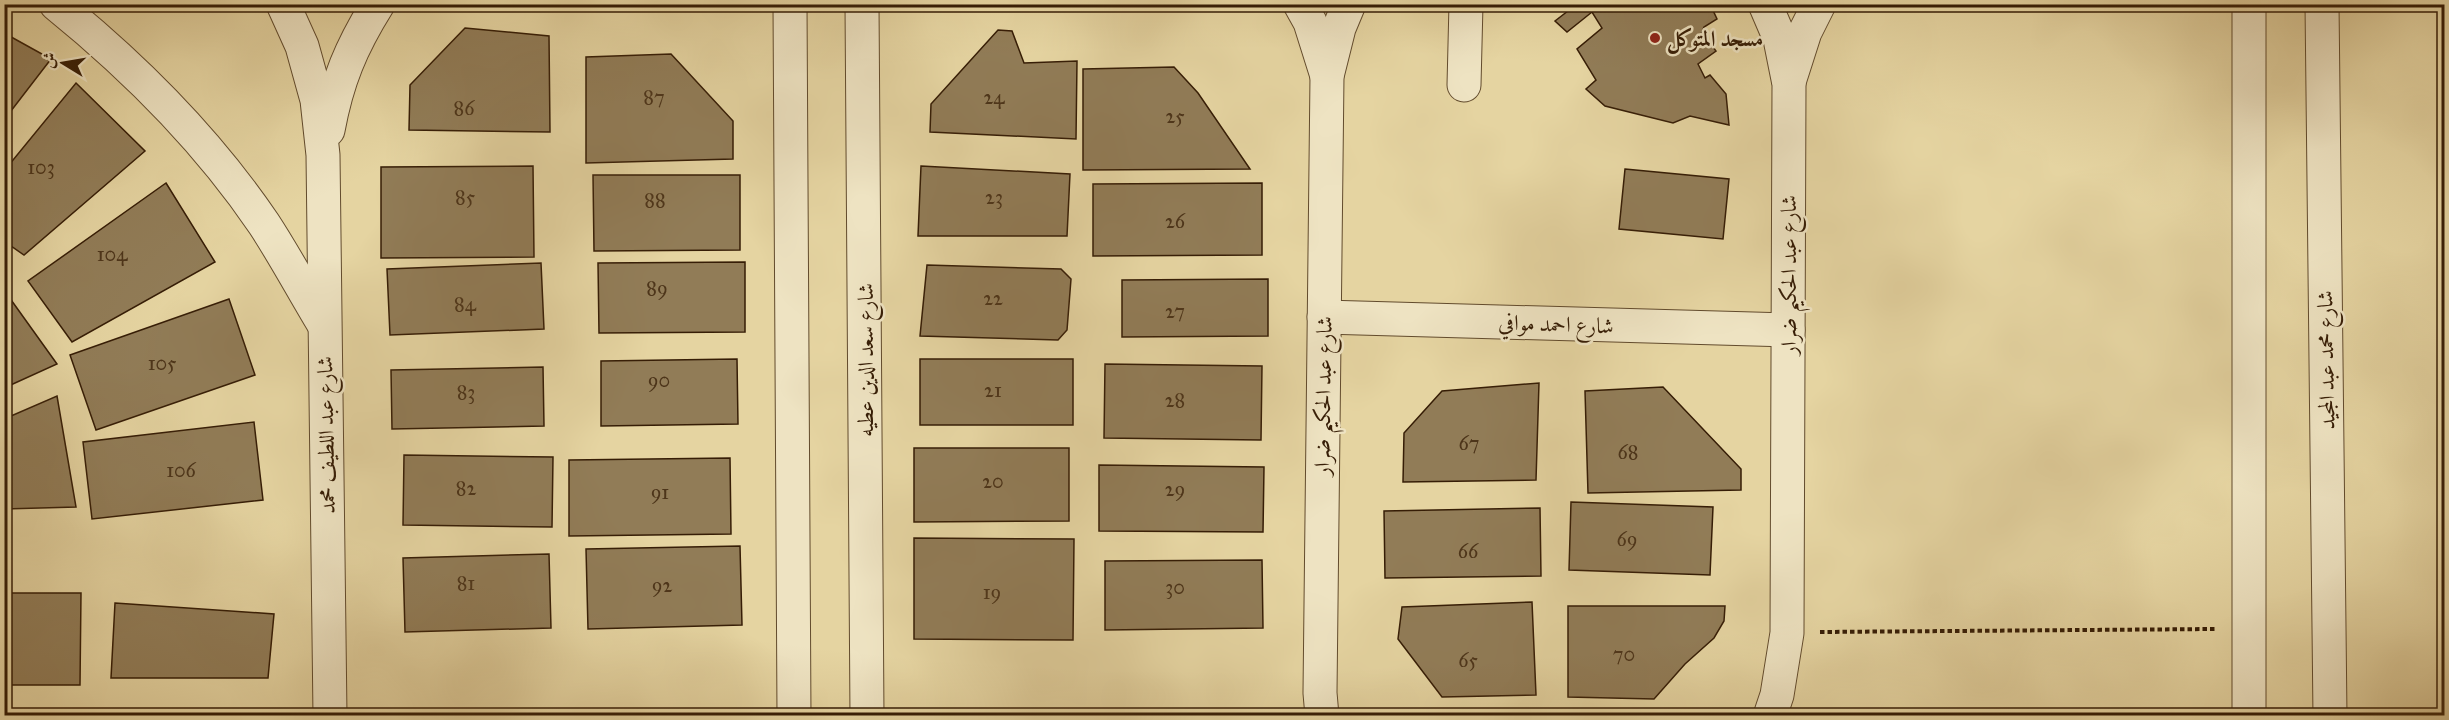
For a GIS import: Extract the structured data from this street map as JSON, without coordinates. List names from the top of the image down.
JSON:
{
  "streets": {
    "street": [
      "شارع عبد الحكيم ضرار",
      "شارع احمد موافي",
      "شارع سعد الدين عطيه",
      "شارع محمد عبد المجيد",
      "شارع عبد اللطيف محمد"
    ]
  },
  "crossings": [
    ["شارع عبد الحكيم ضرار", "شارع احمد موافي"]
  ],
  "places": ["مسجد المتوكل"],
  "house_numbers": [
    "87",
    "24",
    "86",
    "25",
    "103",
    "85",
    "23",
    "88",
    "26",
    "104",
    "89",
    "22",
    "84",
    "27",
    "105",
    "90",
    "21",
    "83",
    "28",
    "67",
    "68",
    "106",
    "20",
    "82",
    "29",
    "91",
    "69",
    "66",
    "81",
    "92",
    "30",
    "19",
    "70",
    "65"
  ],
  "north": "left"
}
